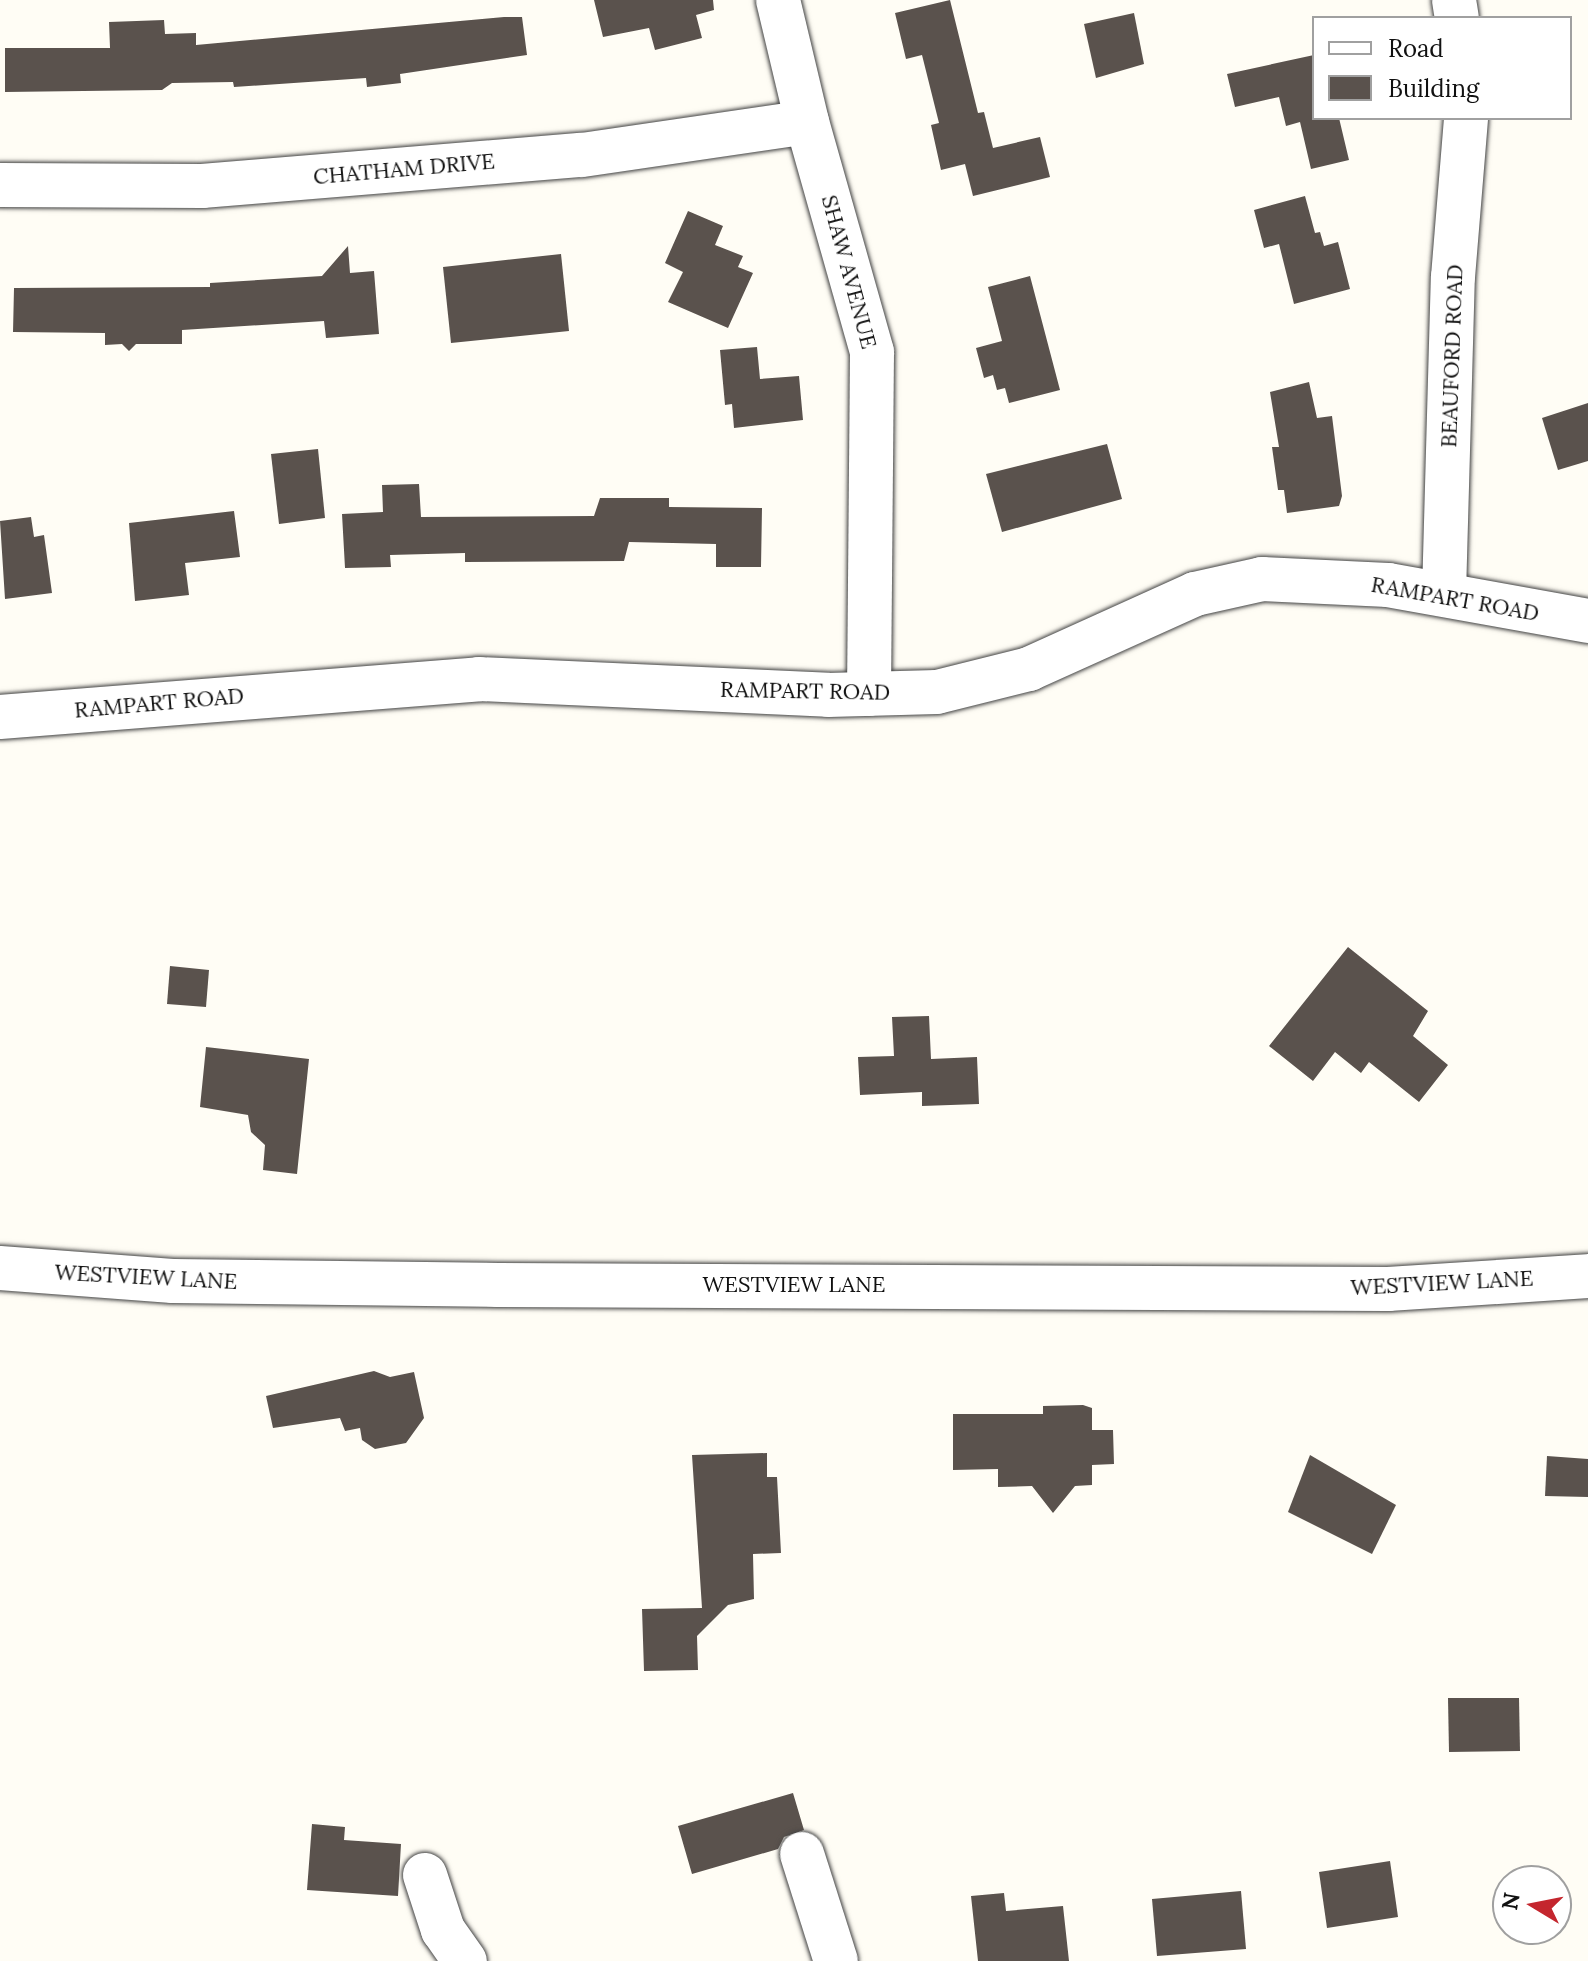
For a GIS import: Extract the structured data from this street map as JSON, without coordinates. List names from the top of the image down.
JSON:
{
  "streets": {
    "street": [
      "CHATHAM DRIVE",
      "SHAW AVENUE",
      "BEAUFORD ROAD",
      "RAMPART ROAD",
      "WESTVIEW LANE"
    ]
  },
  "crossings": [
    ["CHATHAM DRIVE", "SHAW AVENUE"],
    ["SHAW AVENUE", "RAMPART ROAD"],
    ["BEAUFORD ROAD", "RAMPART ROAD"]
  ],
  "legend": ["Road", "Building"],
  "north": "left"
}
